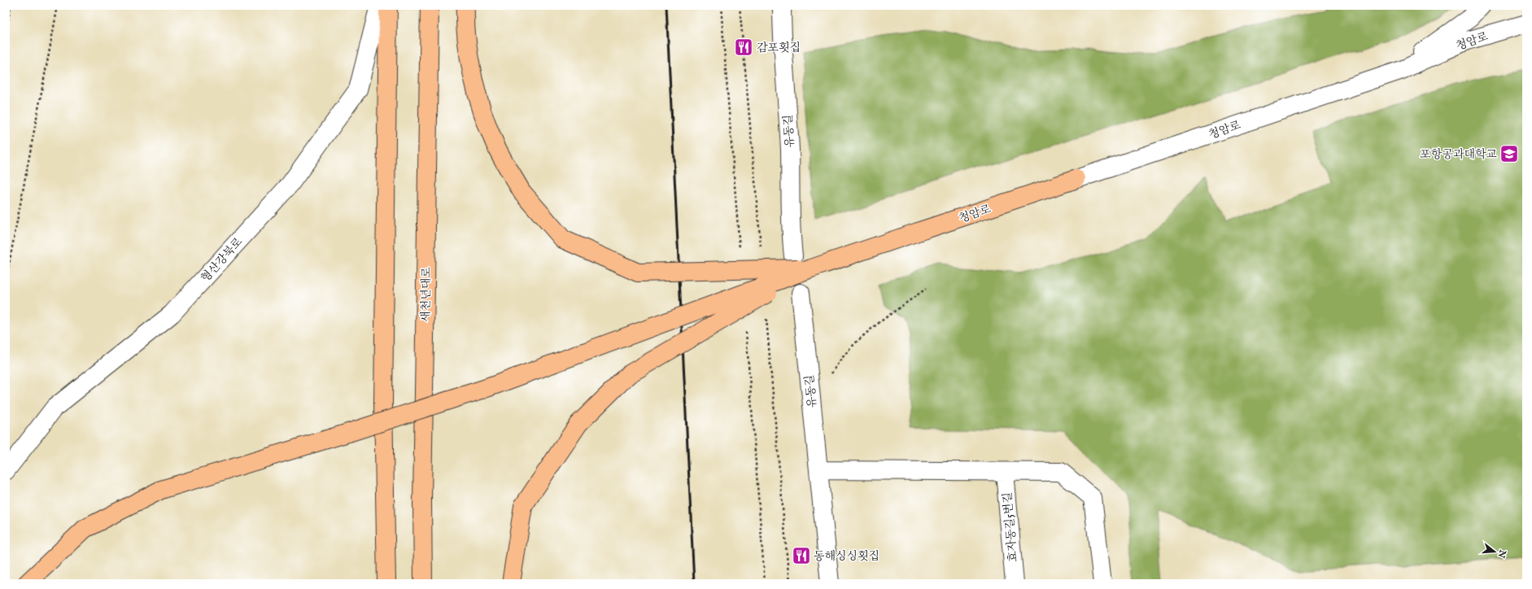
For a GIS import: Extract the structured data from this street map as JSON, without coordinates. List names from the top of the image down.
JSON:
{
  "streets": {
    "main road": ["청암로", "새천년대로"],
    "street": ["유동길", "형산강북로", "효자동길5번길"]
  },
  "places": {
    "restaurant": ["감포횟집", "동해싱싱횟집"],
    "school or university": ["포항공과대학교"]
  },
  "north": "right"
}
